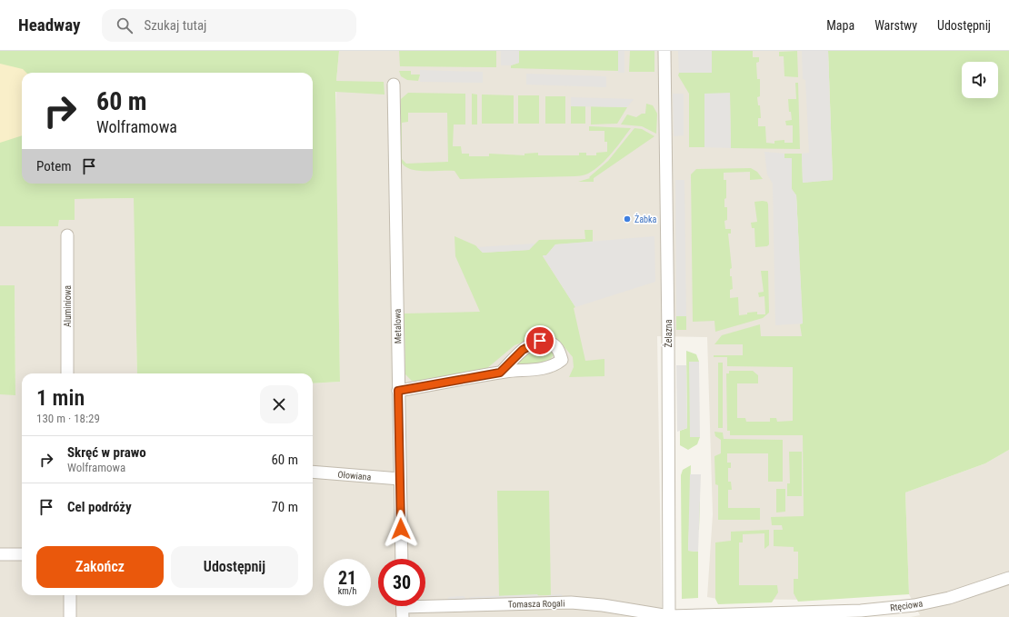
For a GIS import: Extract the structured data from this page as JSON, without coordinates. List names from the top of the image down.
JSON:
{
  "streets": {
    "street": [
      "Aluminiowa",
      "Metalowa",
      "Żelazna",
      "Ołowiana",
      "Tomasza Rogali",
      "Rtęciowa"
    ]
  },
  "crossings": [
    ["Metalowa", "Ołowiana"],
    ["Żelazna", "Tomasza Rogali"],
    ["Żelazna", "Rtęciowa"],
    ["Tomasza Rogali", "Rtęciowa"]
  ],
  "places": ["Żabka"],
  "page": {
    "header": "Headway",
    "search": "Szukaj tutaj",
    "nav": ["Mapa", "Warstwy", "Udostępnij"],
    "turn": ["60 m", "Wolframowa"],
    "then": "Potem",
    "heading": ["1 min", "130 m · 18:29"],
    "list": [
      {
        "name": "Skręć w prawo",
        "note": "Wolframowa",
        "value": "60 m"
      },
      {
        "name": "Cel podróży",
        "value": "70 m"
      }
    ],
    "buttons": ["Zakończ", "Udostępnij"],
    "speed": "21 km/h",
    "limit": "30"
  }
}
